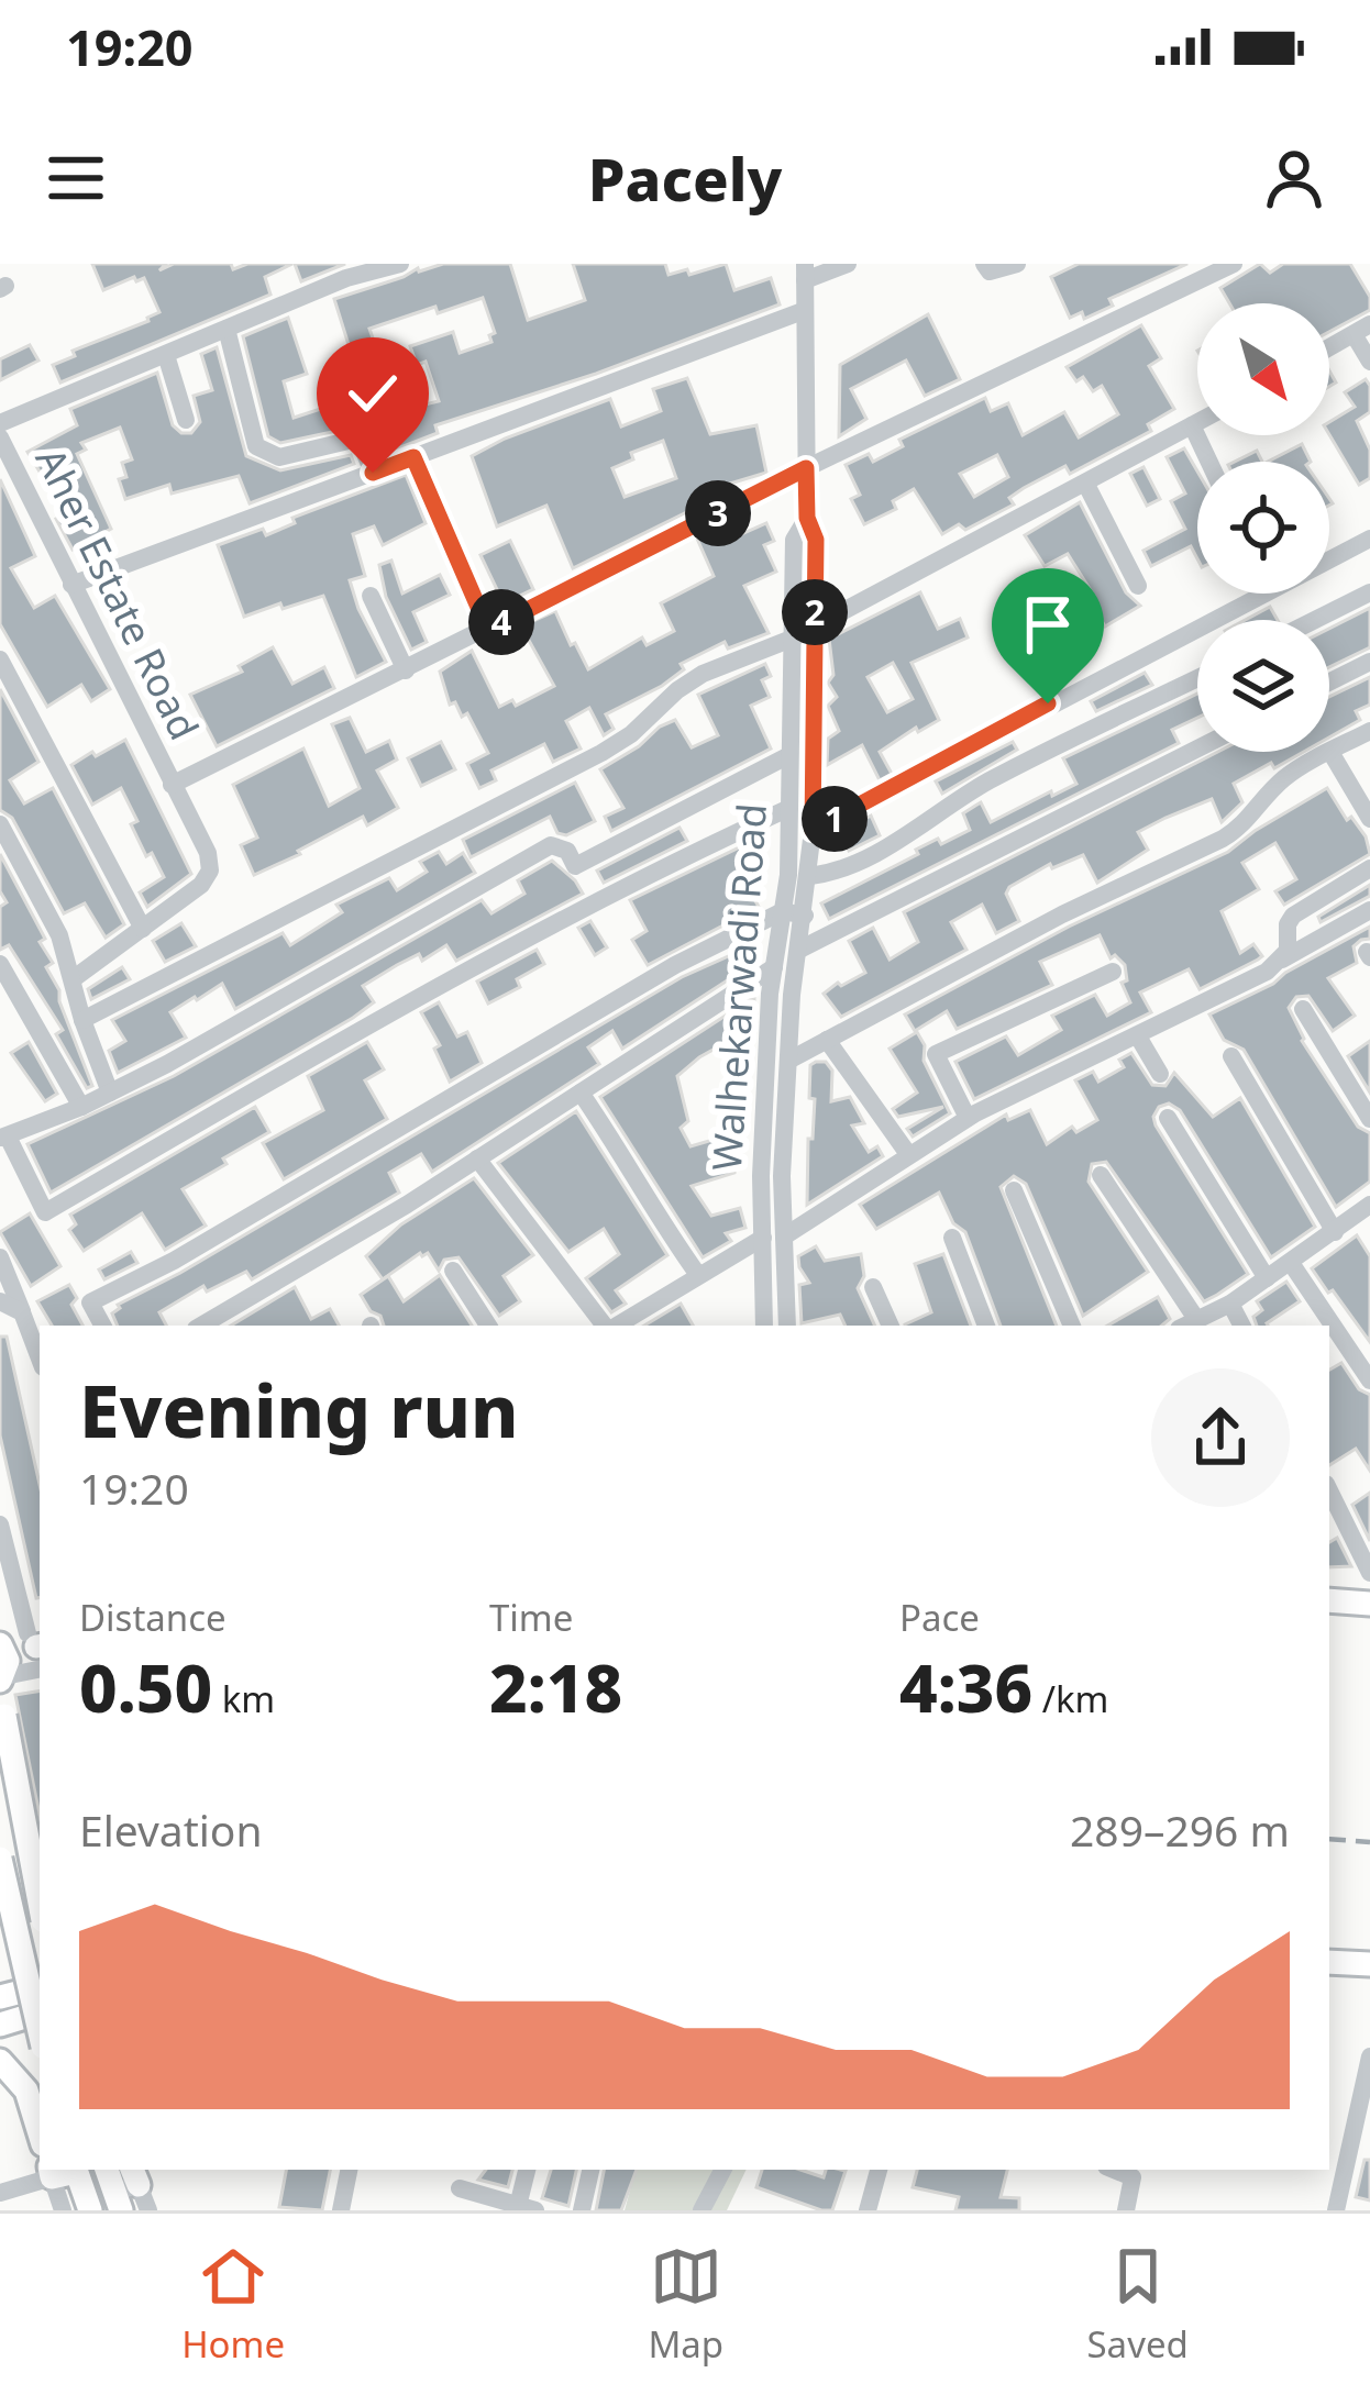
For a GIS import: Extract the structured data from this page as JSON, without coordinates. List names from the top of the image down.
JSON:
{
  "streets": {
    "street": ["Aher Estate Road", "Walhekarwadi Road"]
  },
  "north": "bottom right",
  "page": {
    "status": "19:20",
    "header": "Pacely",
    "pins": [
      "3",
      "2",
      "4",
      "1"
    ],
    "heading": ["Evening run", "19:20"],
    "stats": [
      ["Distance", "0.50 km"],
      ["Time", "2:18"],
      ["Pace", "4:36 /km"]
    ],
    "chart": ["Elevation", "289–296 m"],
    "tabs": ["Home", "Map", "Saved"]
  }
}
